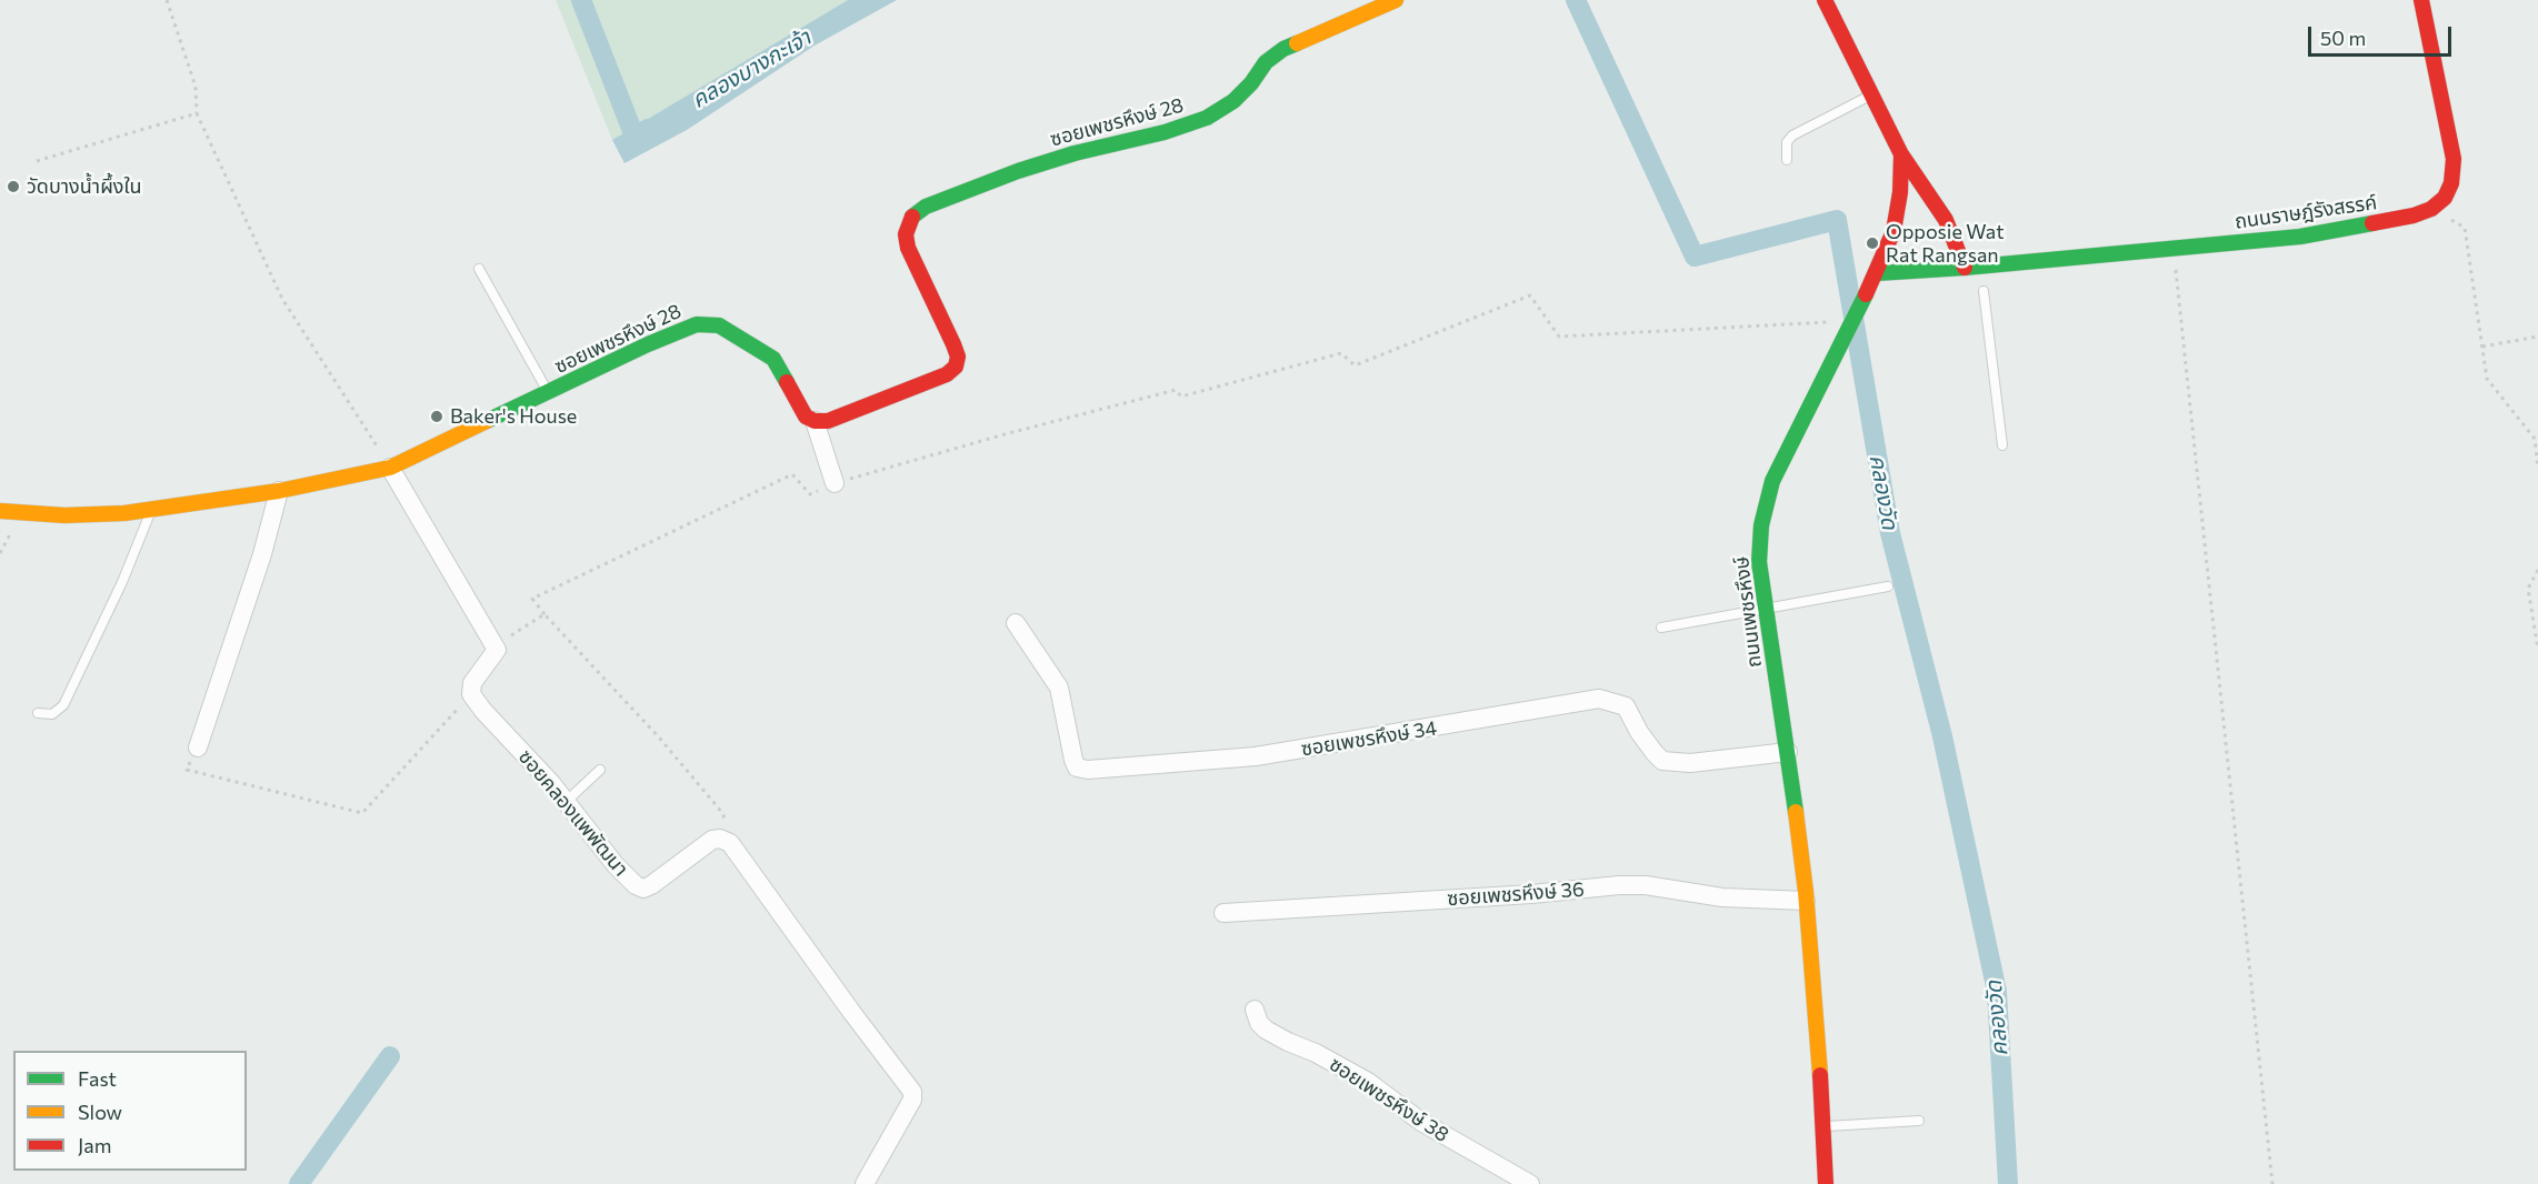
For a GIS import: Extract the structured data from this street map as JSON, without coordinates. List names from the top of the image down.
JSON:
{
  "streets": {
    "street": [
      "ซอยเพชรหึงษ์ 28",
      "ถนนราษฎ์รังสรรค์",
      "ถนนเพชรหึงษ์",
      "ซอยเพชรหึงษ์ 34",
      "ซอยคลองแพพัฒนา",
      "ซอยเพชรหึงษ์ 36",
      "ซอยเพชรหึงษ์ 38"
    ]
  },
  "crossings": [
    ["ถนนราษฎ์รังสรรค์", "ถนนเพชรหึงษ์"],
    ["ถนนเพชรหึงษ์", "ซอยเพชรหึงษ์ 34"],
    ["ถนนเพชรหึงษ์", "ซอยเพชรหึงษ์ 36"]
  ],
  "water": ["คลองบางกะเจ้า", "คลองวัด"],
  "places": ["วัดบางน้ำผึ้งใน", "Opposie Wat Rat Rangsan", "Baker's House"],
  "legend": ["Fast", "Slow", "Jam"],
  "scale_bar": "50 m"
}
